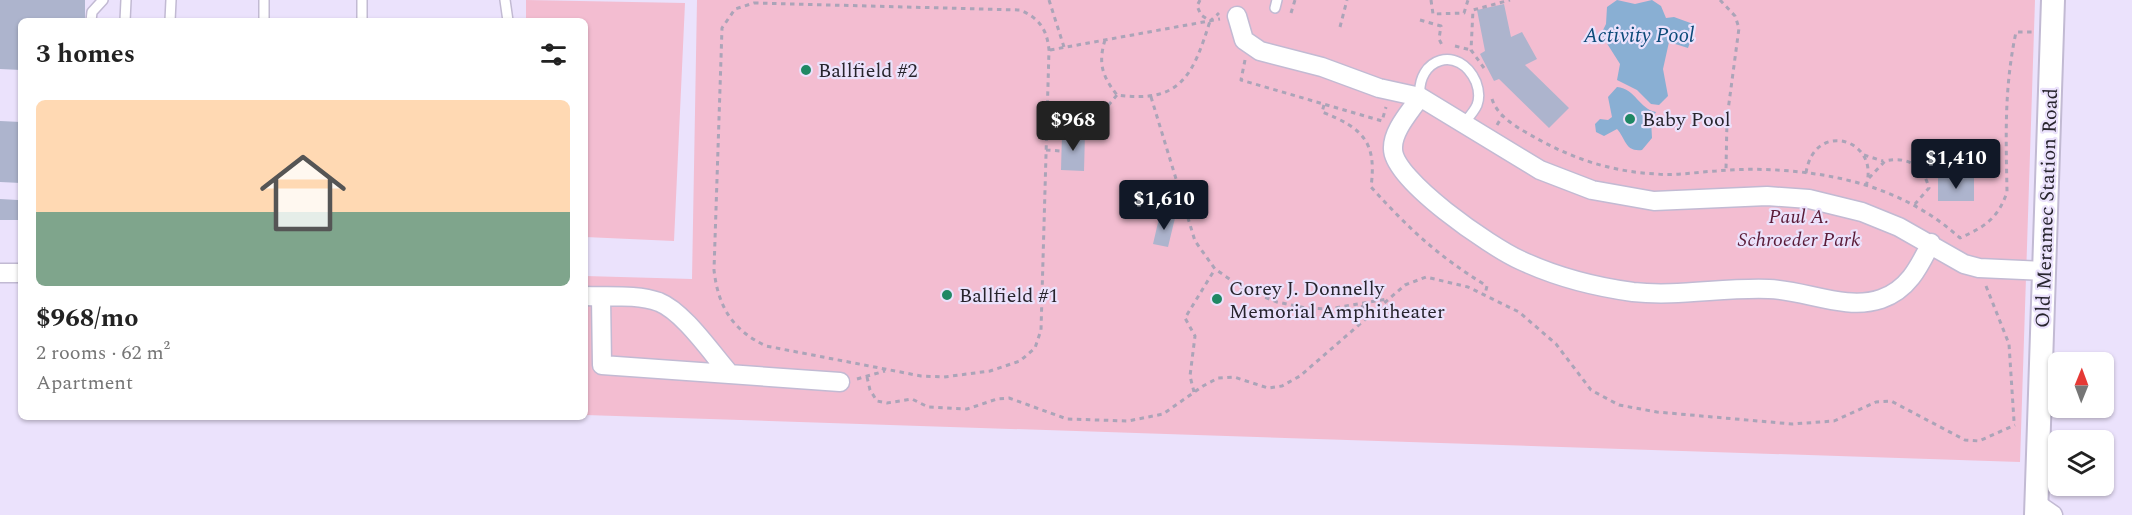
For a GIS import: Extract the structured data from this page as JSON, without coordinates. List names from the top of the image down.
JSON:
{
  "streets": {
    "street": ["Old Meramec Station Road"]
  },
  "water": ["Activity Pool"],
  "parks": ["Paul A. Schroeder Park"],
  "places": [
    "Ballfield #2",
    "Baby Pool",
    "Ballfield #1",
    "Corey J. Donnelly Memorial Amphitheater"
  ],
  "north": "top",
  "page": {
    "heading": "3 homes",
    "list": [
      {
        "name": "$968/mo",
        "note": "2 rooms · 62 m² · Apartment"
      }
    ],
    "price": ["$968", "$1,410", "$1,610"]
  }
}
